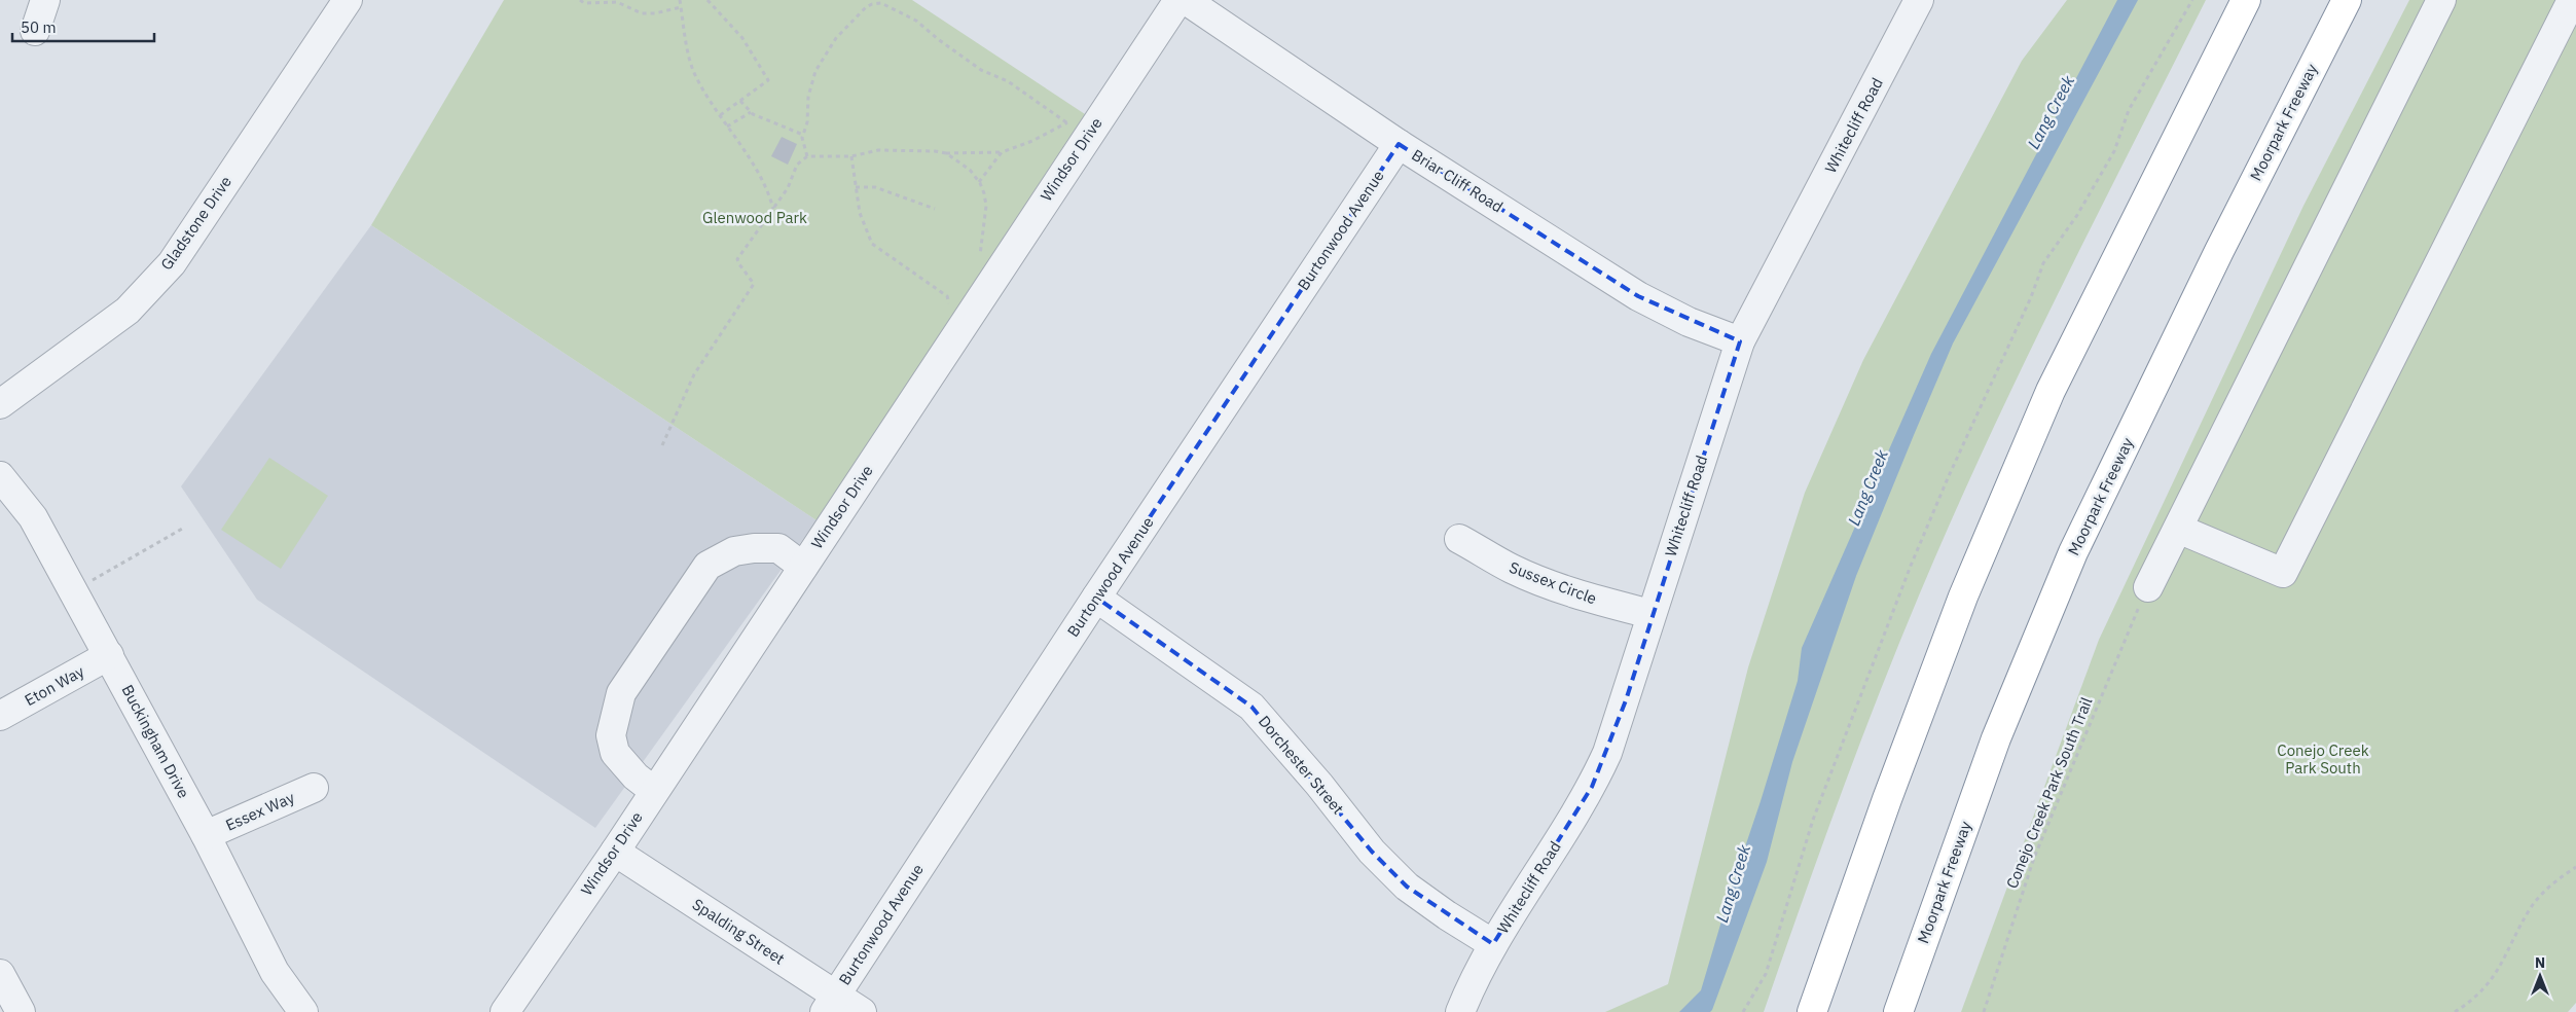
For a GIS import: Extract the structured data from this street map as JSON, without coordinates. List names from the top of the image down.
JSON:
{
  "streets": {
    "highway": ["Moorpark Freeway"],
    "street": [
      "Whitecliff Road",
      "Windsor Drive",
      "Briar Cliff Road",
      "Gladstone Drive",
      "Burtonwood Avenue",
      "Sussex Circle",
      "Eton Way",
      "Buckingham Drive",
      "Dorchester Street",
      "Essex Way",
      "Spalding Street"
    ],
    "path": ["Conejo Creek Park South Trail"]
  },
  "crossings": [
    ["Whitecliff Road", "Briar Cliff Road"],
    ["Whitecliff Road", "Sussex Circle"],
    ["Whitecliff Road", "Dorchester Street"],
    ["Windsor Drive", "Spalding Street"],
    ["Briar Cliff Road", "Burtonwood Avenue"],
    ["Burtonwood Avenue", "Dorchester Street"],
    ["Burtonwood Avenue", "Spalding Street"],
    ["Eton Way", "Buckingham Drive"],
    ["Buckingham Drive", "Essex Way"]
  ],
  "water": ["Lang Creek"],
  "parks": ["Glenwood Park", "Conejo Creek Park South"],
  "scale_bar": "50 m",
  "north": "top"
}
